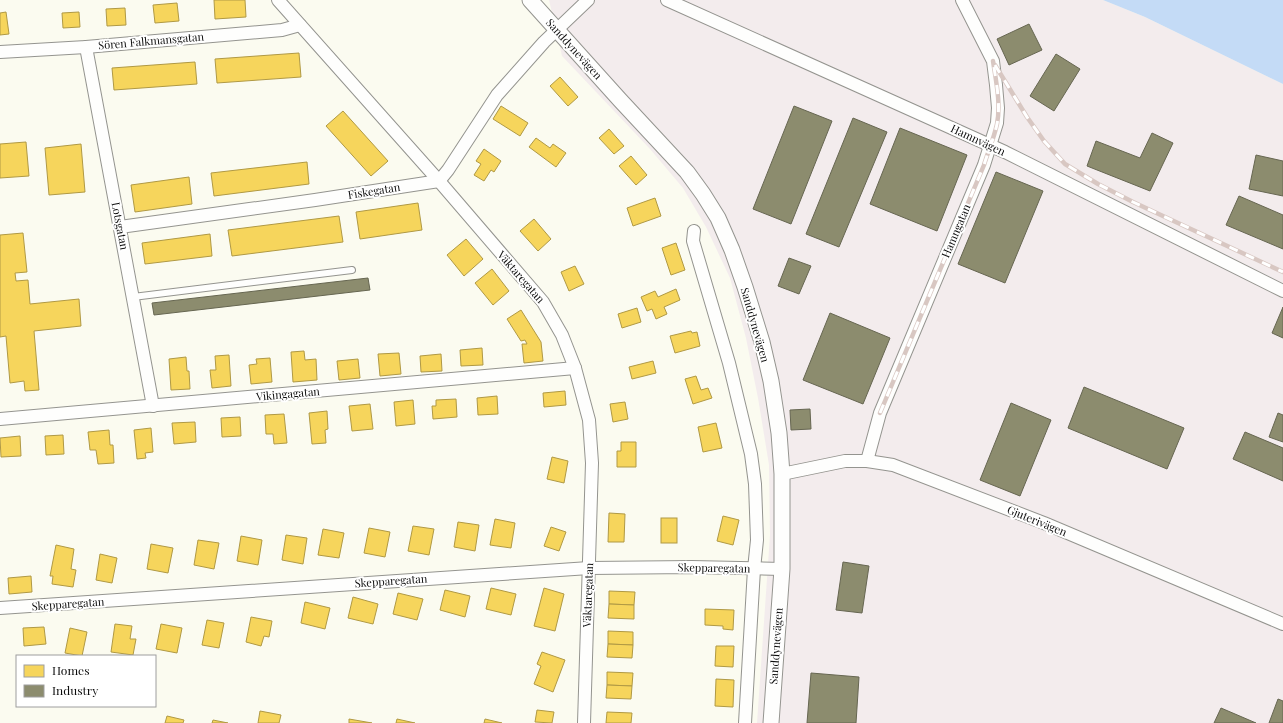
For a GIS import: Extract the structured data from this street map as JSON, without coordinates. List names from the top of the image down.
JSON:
{
  "streets": {
    "street": [
      "Sören Falkmansgatan",
      "Sanddynevägen",
      "Hamnvägen",
      "Fiskegatan",
      "Lotsgatan",
      "Hamngatan",
      "Väktaregatan",
      "Vikingagatan",
      "Gjuterivägen",
      "Skepparegatan"
    ]
  },
  "crossings": [
    ["Sören Falkmansgatan", "Lotsgatan"],
    ["Sören Falkmansgatan", "Väktaregatan"],
    ["Sanddynevägen", "Gjuterivägen"],
    ["Sanddynevägen", "Skepparegatan"],
    ["Hamnvägen", "Hamngatan"],
    ["Fiskegatan", "Lotsgatan"],
    ["Fiskegatan", "Väktaregatan"],
    ["Lotsgatan", "Vikingagatan"],
    ["Hamngatan", "Gjuterivägen"],
    ["Väktaregatan", "Vikingagatan"],
    ["Väktaregatan", "Skepparegatan"]
  ],
  "legend": ["Homes", "Industry"]
}
